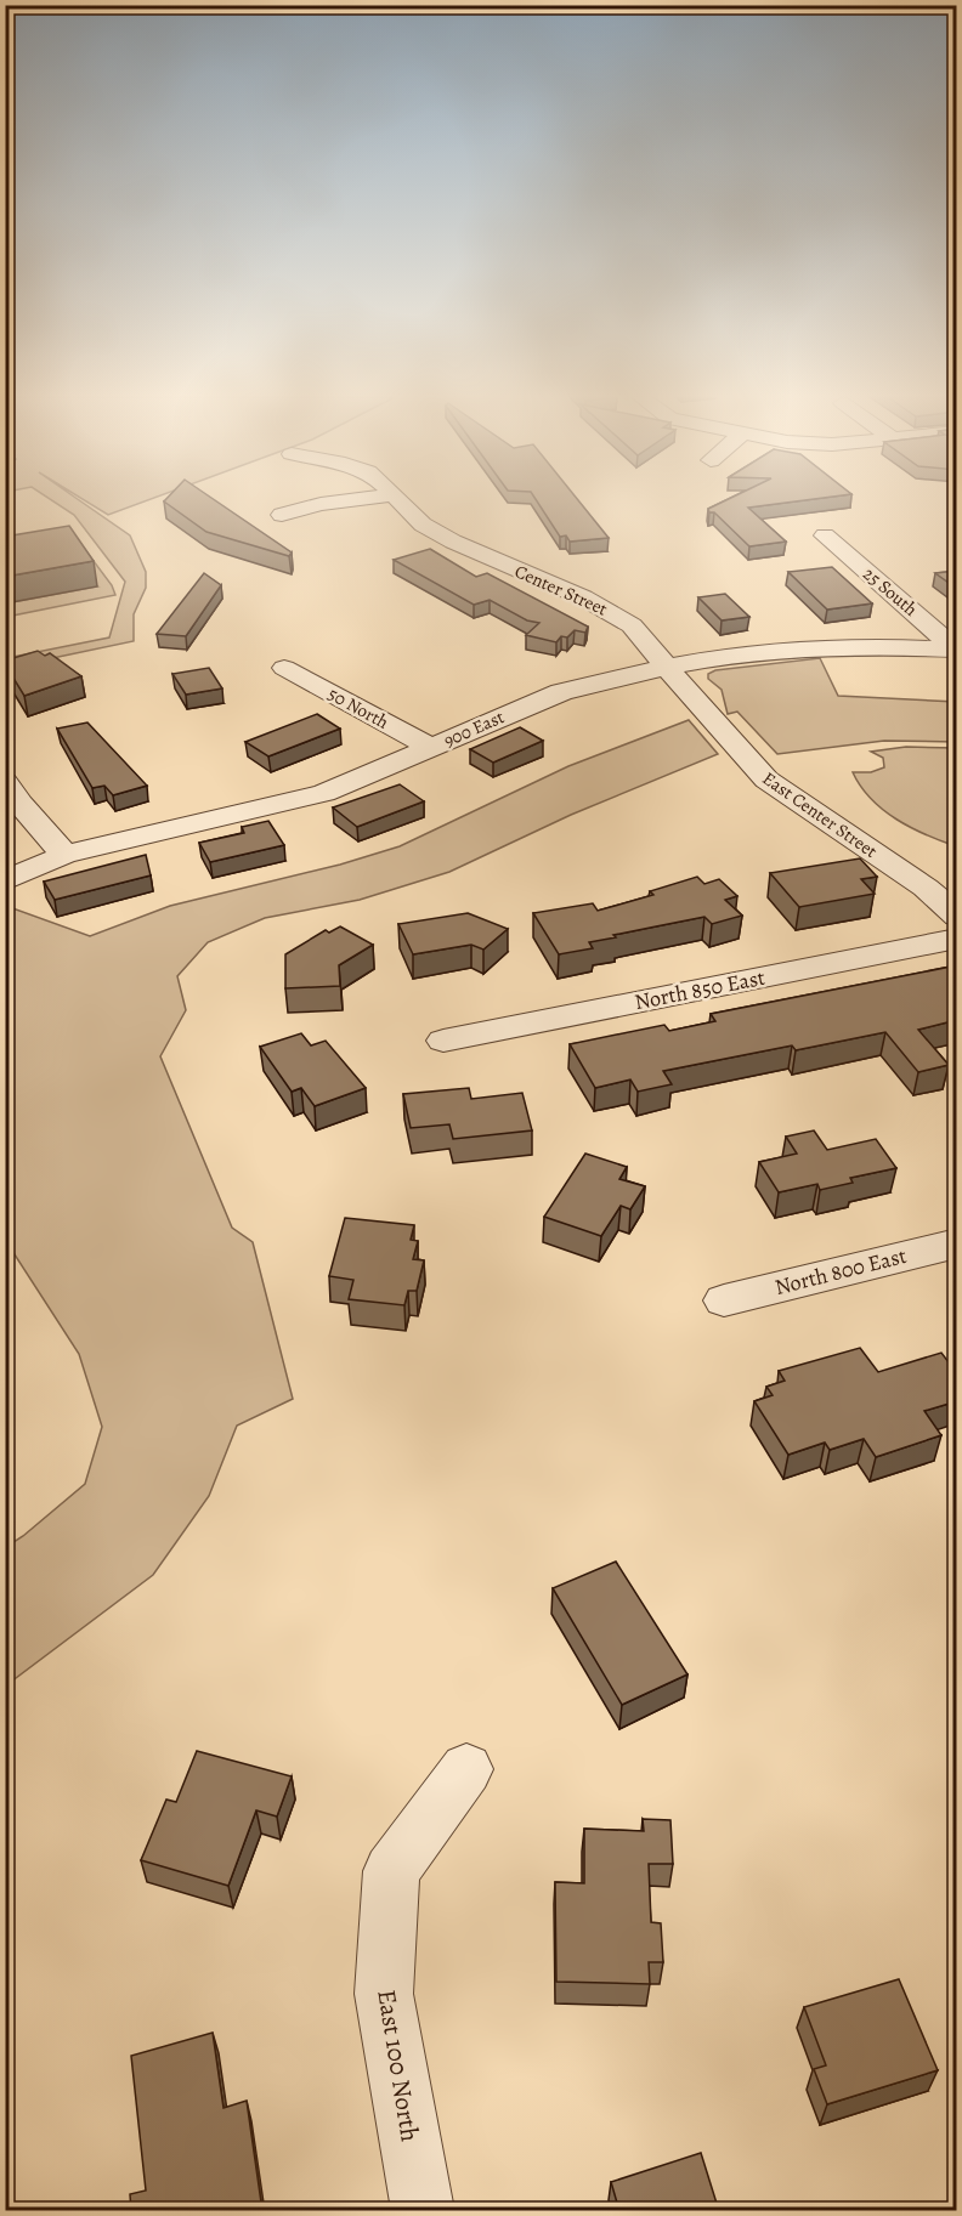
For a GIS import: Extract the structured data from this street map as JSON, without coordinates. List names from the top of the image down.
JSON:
{
  "streets": {
    "street": [
      "Center Street",
      "25 South",
      "50 North",
      "900 East",
      "East Center Street",
      "North 850 East",
      "North 800 East",
      "East 100 North"
    ]
  },
  "crossings": [
    ["Center Street", "900 East"],
    ["Center Street", "East Center Street"],
    ["25 South", "900 East"],
    ["50 North", "900 East"],
    ["900 East", "East Center Street"]
  ]
}
